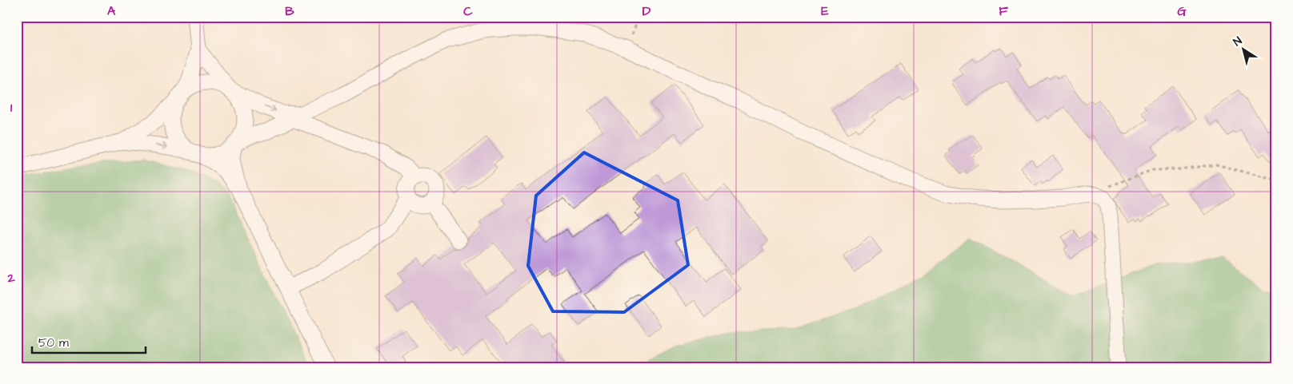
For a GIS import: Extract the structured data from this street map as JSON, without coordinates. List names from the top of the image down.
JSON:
{
  "scale_bar": "50 m",
  "north": "top left",
  "grid": {
    "columns": [
      "A",
      "B",
      "C",
      "D",
      "E",
      "F",
      "G"
    ],
    "rows": ["1", "2"]
  }
}
